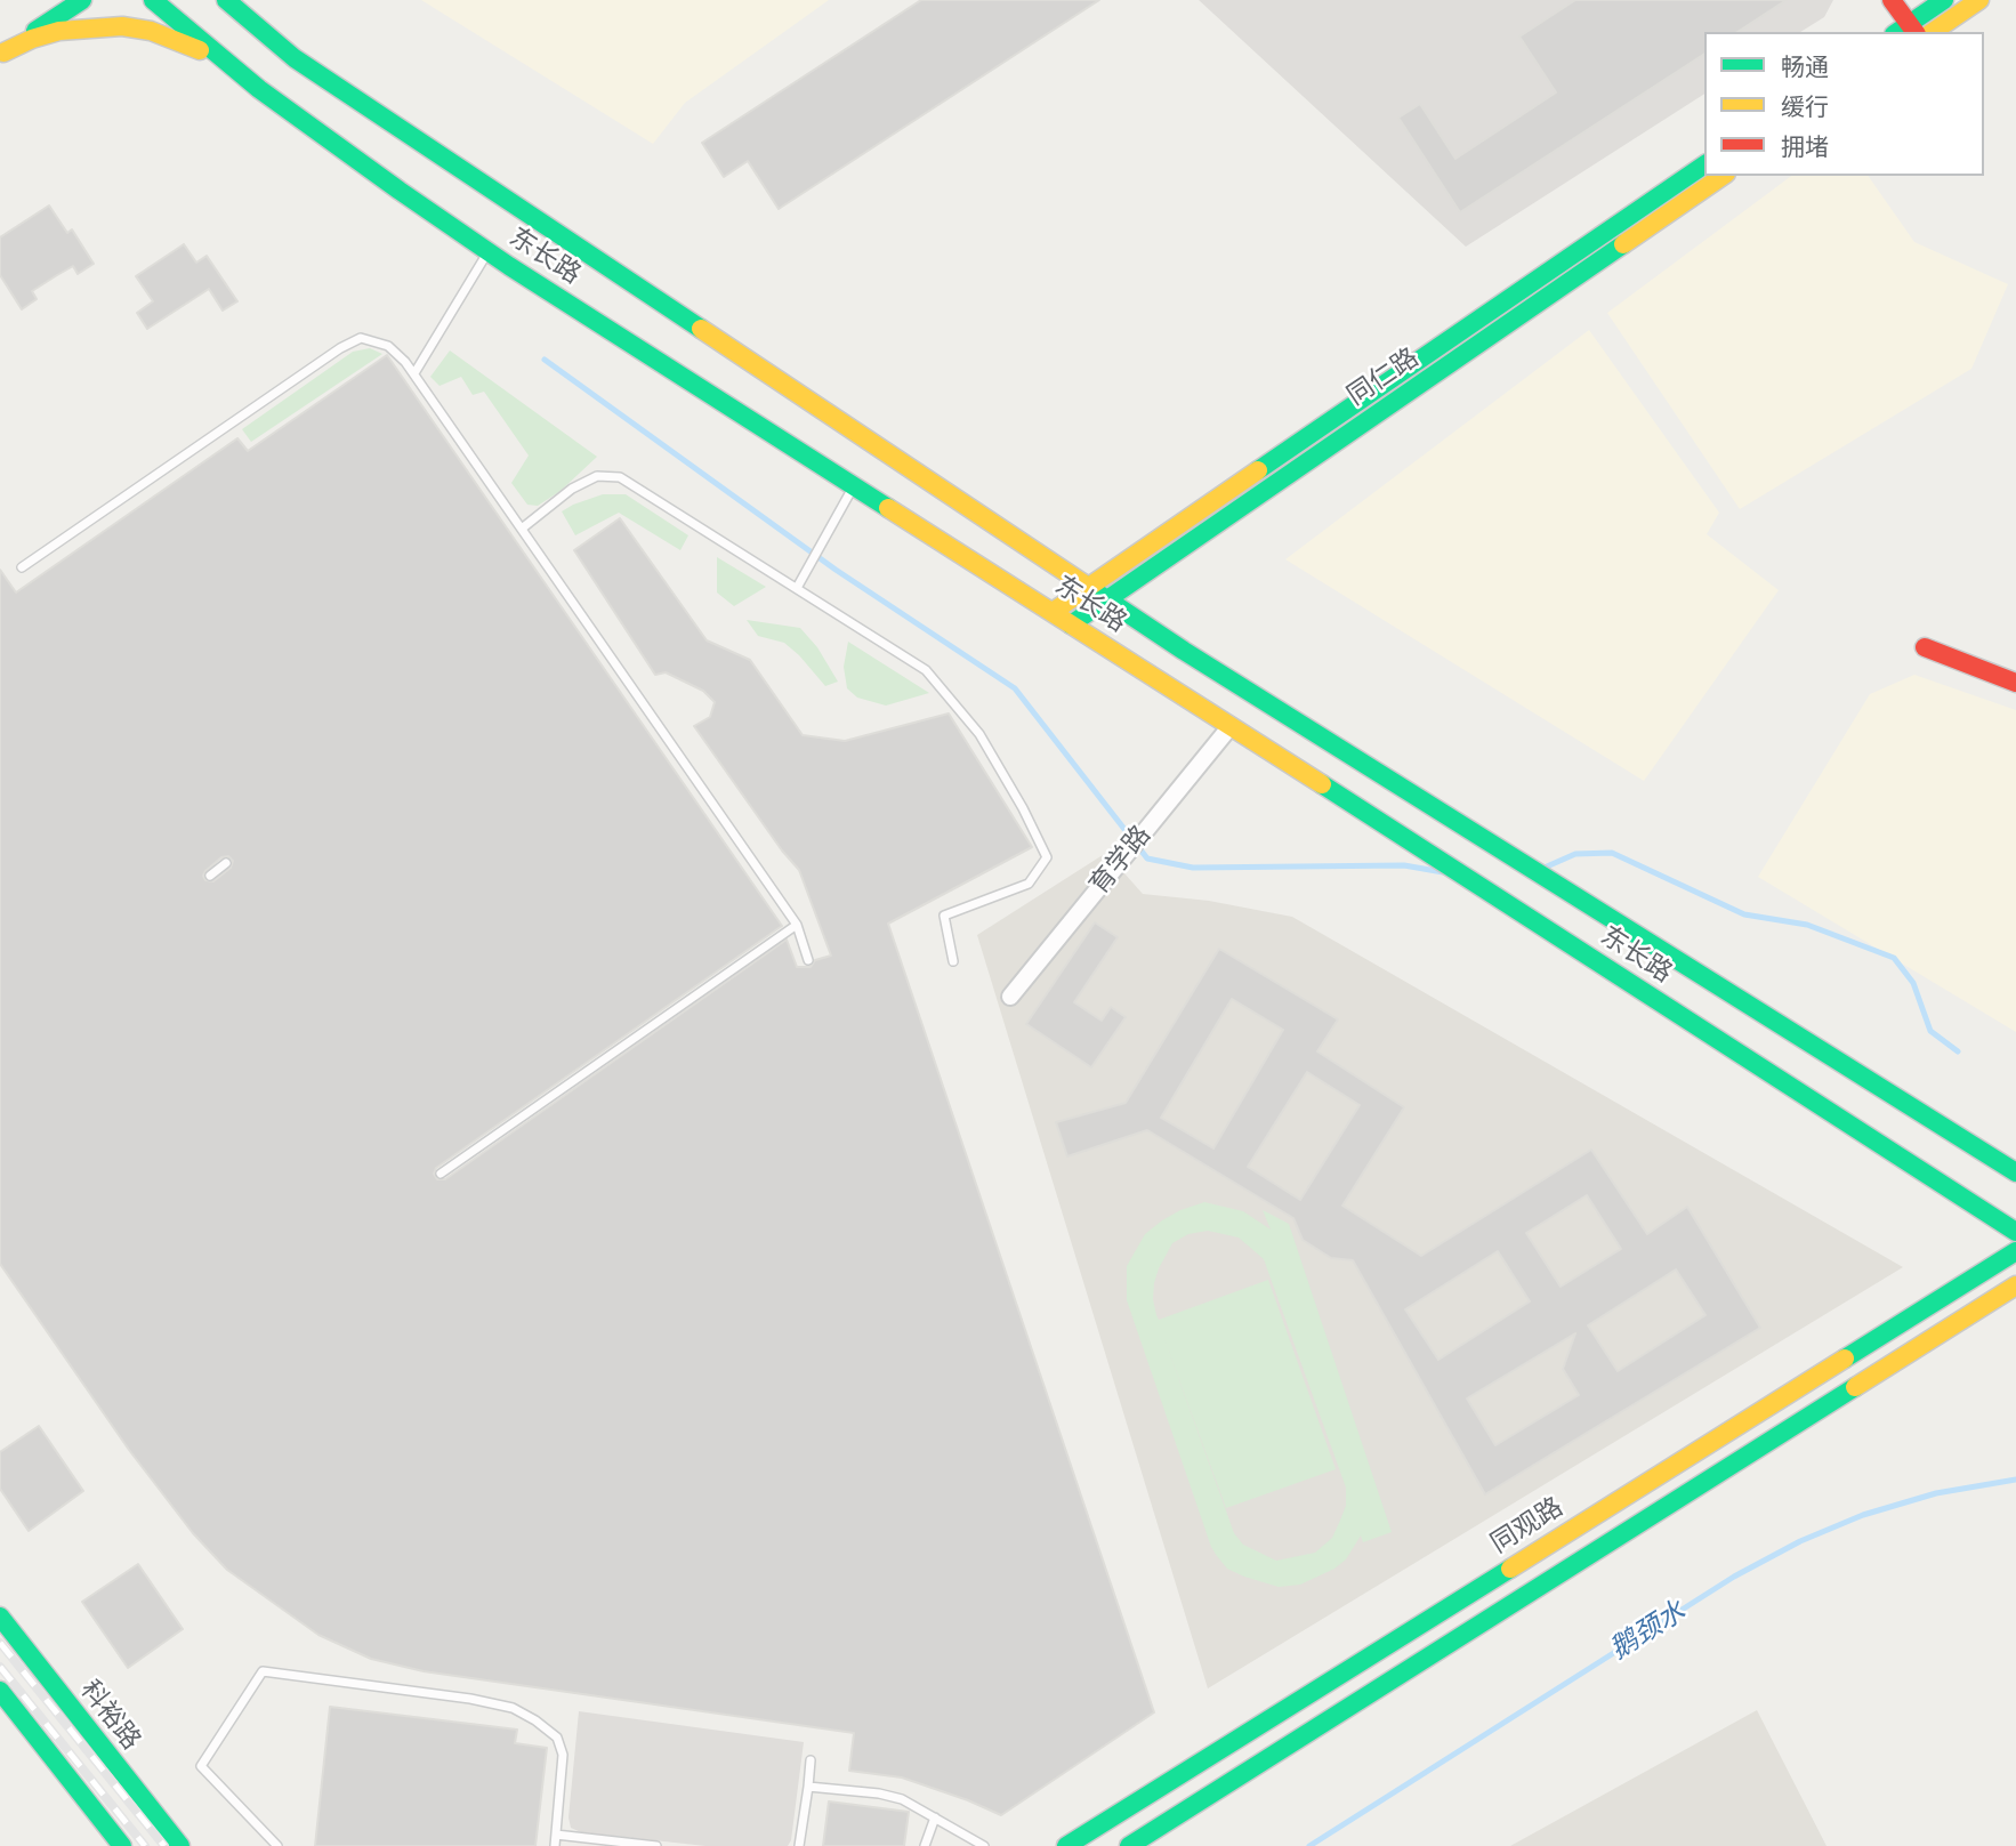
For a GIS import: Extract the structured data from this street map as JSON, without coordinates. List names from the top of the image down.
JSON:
{
  "streets": {
    "main road": [
      "东长路",
      "同仁路",
      "同观路",
      "科裕路"
    ],
    "street": ["育学路"]
  },
  "crossings": [
    ["东长路", "同仁路"],
    ["东长路", "育学路"]
  ],
  "water": ["鹅颈水"],
  "legend": ["畅通", "缓行", "拥堵"]
}
